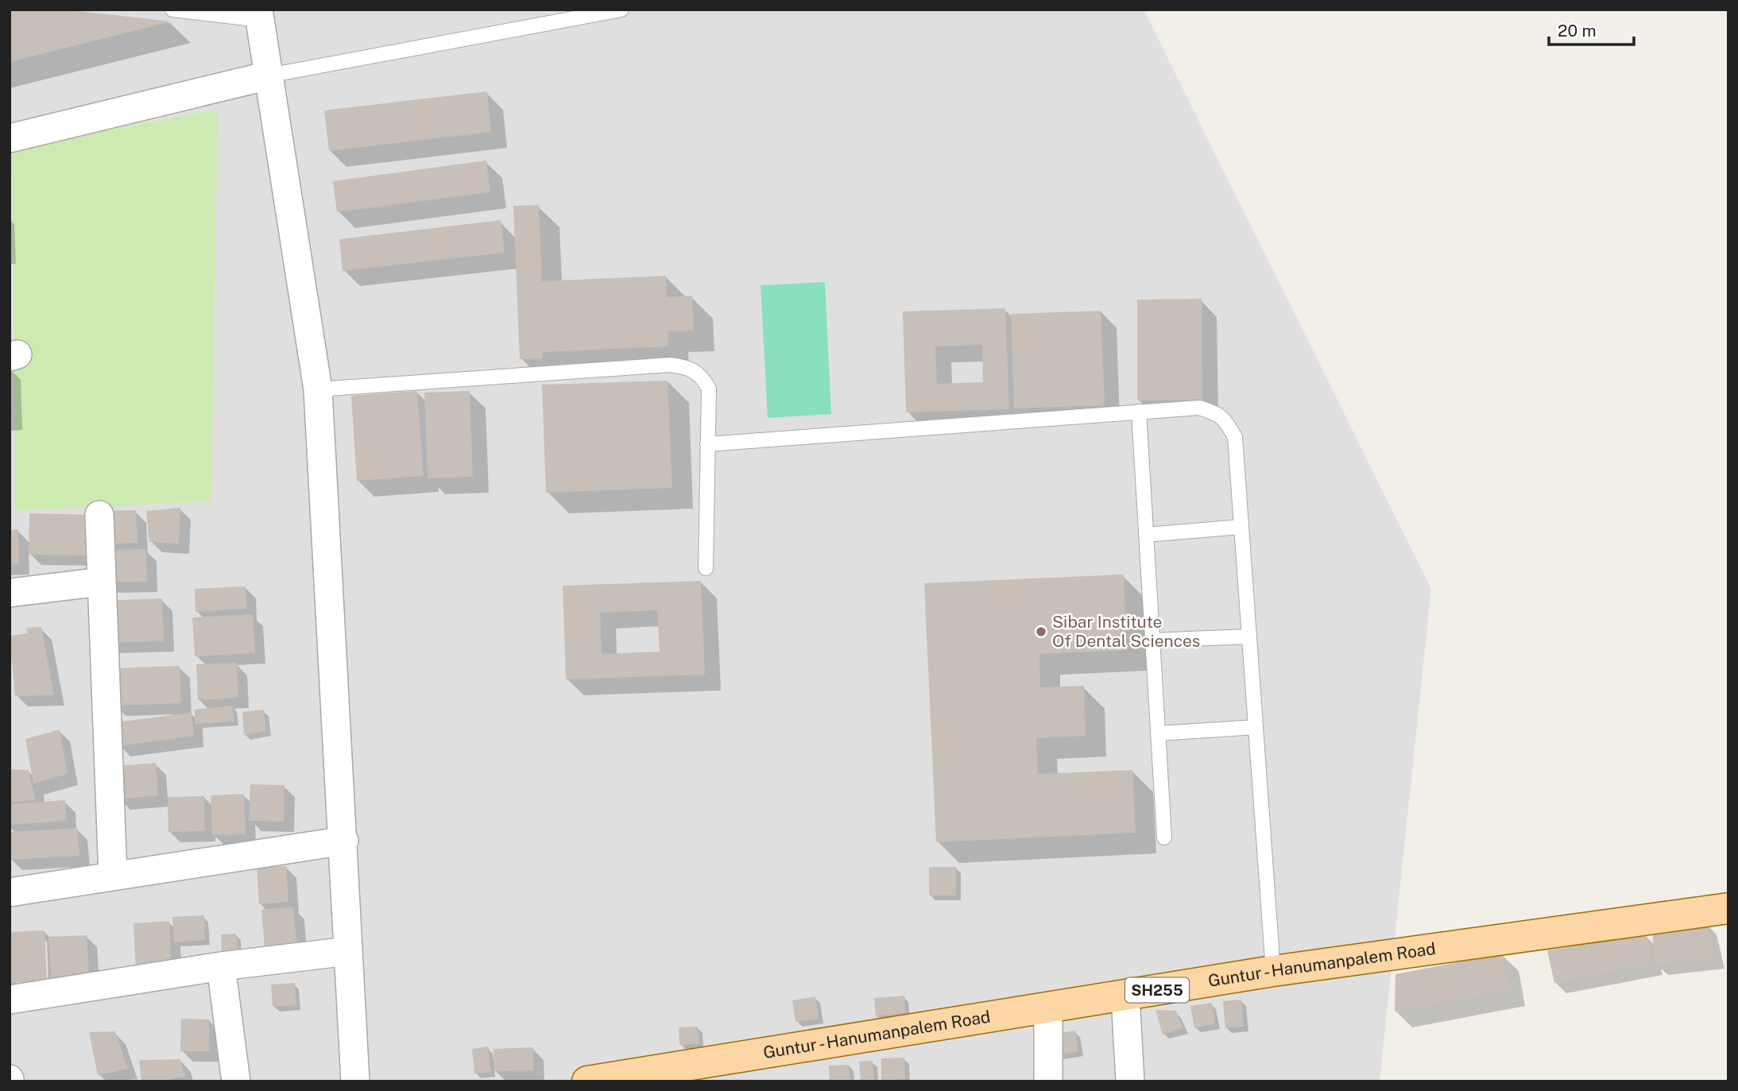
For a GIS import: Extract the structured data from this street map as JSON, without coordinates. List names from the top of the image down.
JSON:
{
  "streets": {
    "main road": ["Guntur - Hanumanpalem Road", "SH255"]
  },
  "places": ["Sibar Institute Of Dental Sciences"],
  "scale_bar": "20 m"
}
